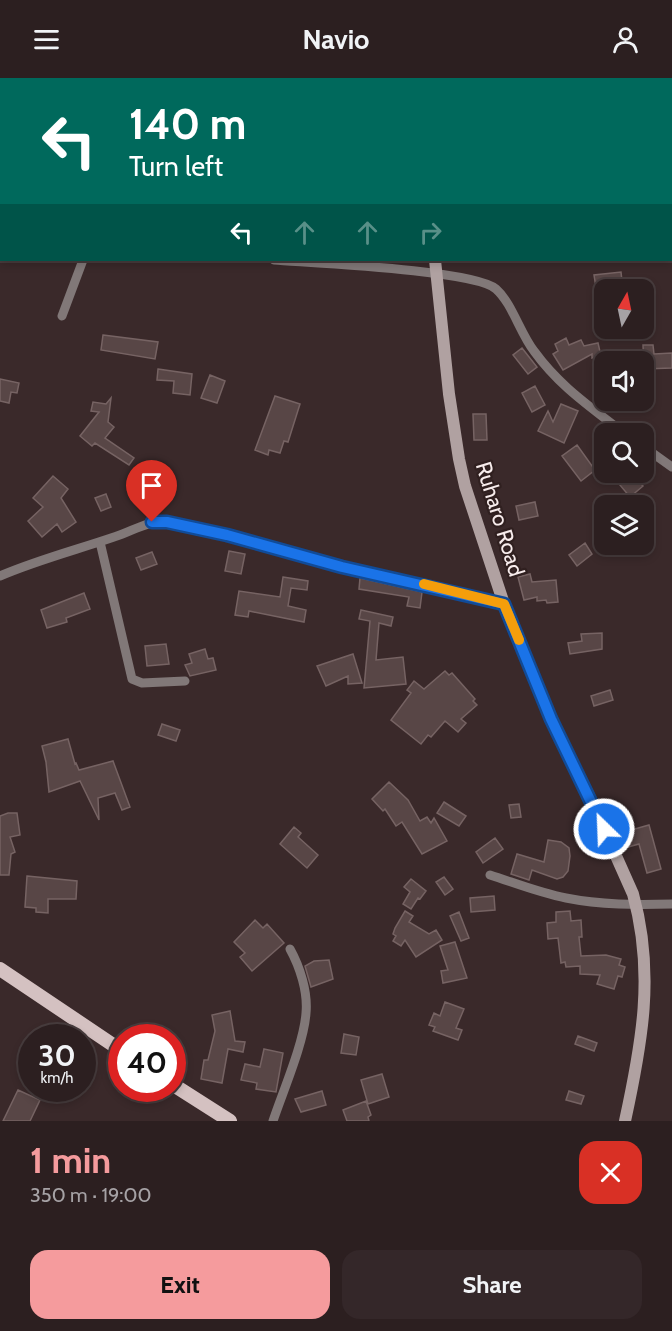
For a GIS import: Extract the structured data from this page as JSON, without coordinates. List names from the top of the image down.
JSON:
{
  "streets": {
    "street": ["Ruharo Road"]
  },
  "north": "top",
  "page": {
    "header": "Navio",
    "turn": ["140 m", "Turn left"],
    "speed": "30 km/h",
    "limit": "40",
    "heading": ["1 min", "350 m · 19:00"],
    "buttons": ["Exit", "Share"]
  }
}
